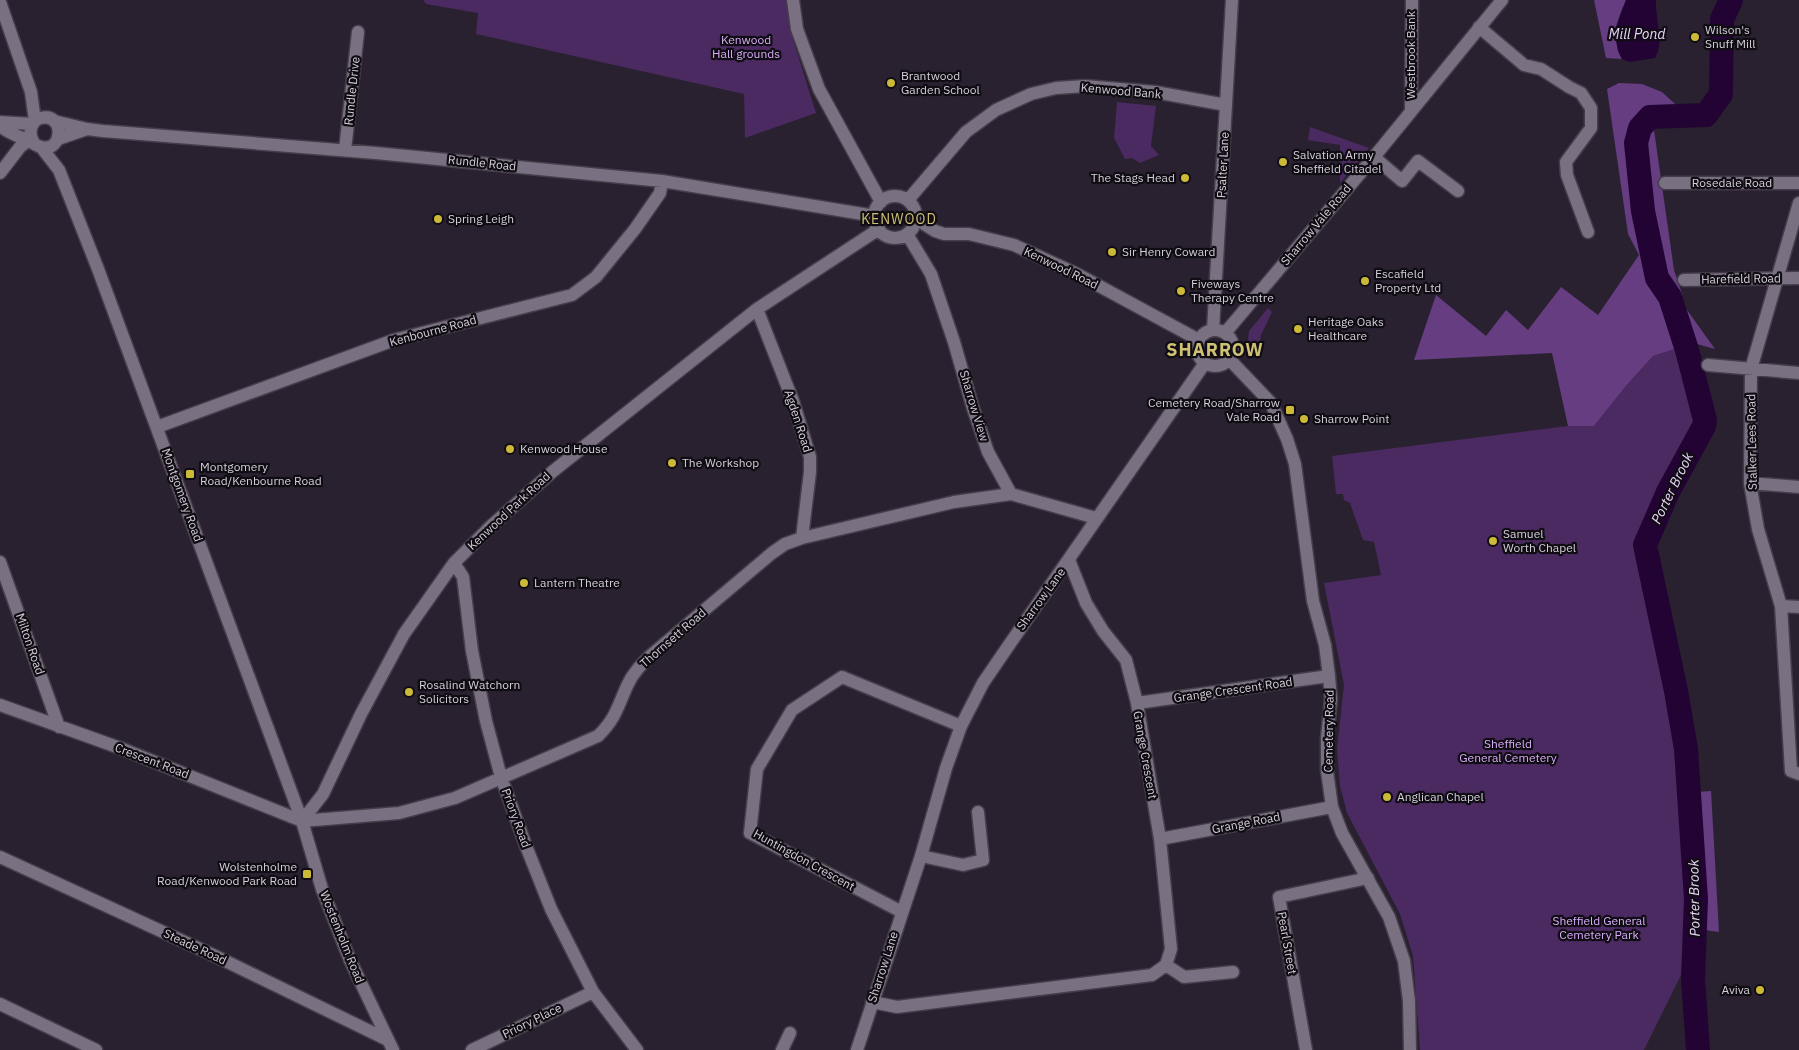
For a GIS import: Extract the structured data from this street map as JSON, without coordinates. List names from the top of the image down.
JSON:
{
  "streets": {
    "street": [
      "Westbrook Bank",
      "Rundle Drive",
      "Kenwood Bank",
      "Rundle Road",
      "Psalter Lane",
      "Rosedale Road",
      "Sharrow Vale Road",
      "Kenwood Road",
      "Harefield Road",
      "Kenbourne Road",
      "Sharrow View",
      "Agden Road",
      "Stalker Lees Road",
      "Montgomery Road",
      "Kenwood Park Road",
      "Sharrow Lane",
      "Thornsett Road",
      "Milton Road",
      "Grange Crescent Road",
      "Cemetery Road",
      "Grange Crescent",
      "Crescent Road",
      "Priory Road",
      "Grange Road",
      "Huntingdon Crescent",
      "Wostenholm Road",
      "Pearl Street",
      "Steade Road",
      "Priory Place"
    ]
  },
  "crossings": [
    ["Westbrook Bank", "Sharrow Vale Road"],
    ["Rundle Drive", "Rundle Road"],
    ["Kenwood Bank", "Rundle Road"],
    ["Kenwood Bank", "Psalter Lane"],
    ["Kenwood Bank", "Kenwood Road"],
    ["Kenwood Bank", "Sharrow View"],
    ["Kenwood Bank", "Kenwood Park Road"],
    ["Rundle Road", "Kenwood Road"],
    ["Rundle Road", "Kenbourne Road"],
    ["Rundle Road", "Sharrow View"],
    ["Rundle Road", "Montgomery Road"],
    ["Rundle Road", "Kenwood Park Road"],
    ["Psalter Lane", "Sharrow Vale Road"],
    ["Psalter Lane", "Kenwood Road"],
    ["Psalter Lane", "Sharrow Lane"],
    ["Psalter Lane", "Cemetery Road"],
    ["Sharrow Vale Road", "Kenwood Road"],
    ["Sharrow Vale Road", "Sharrow Lane"],
    ["Sharrow Vale Road", "Cemetery Road"],
    ["Kenwood Road", "Sharrow View"],
    ["Kenwood Road", "Kenwood Park Road"],
    ["Kenwood Road", "Sharrow Lane"],
    ["Kenwood Road", "Cemetery Road"],
    ["Harefield Road", "Stalker Lees Road"],
    ["Kenbourne Road", "Montgomery Road"],
    ["Sharrow View", "Kenwood Park Road"],
    ["Sharrow View", "Thornsett Road"],
    ["Agden Road", "Kenwood Park Road"],
    ["Agden Road", "Thornsett Road"],
    ["Montgomery Road", "Kenwood Park Road"],
    ["Montgomery Road", "Thornsett Road"],
    ["Montgomery Road", "Crescent Road"],
    ["Montgomery Road", "Wostenholm Road"],
    ["Kenwood Park Road", "Thornsett Road"],
    ["Kenwood Park Road", "Crescent Road"],
    ["Kenwood Park Road", "Priory Road"],
    ["Kenwood Park Road", "Wostenholm Road"],
    ["Sharrow Lane", "Cemetery Road"],
    ["Sharrow Lane", "Grange Crescent"],
    ["Sharrow Lane", "Huntingdon Crescent"],
    ["Thornsett Road", "Crescent Road"],
    ["Thornsett Road", "Priory Road"],
    ["Thornsett Road", "Wostenholm Road"],
    ["Milton Road", "Crescent Road"],
    ["Grange Crescent Road", "Cemetery Road"],
    ["Grange Crescent Road", "Grange Crescent"],
    ["Cemetery Road", "Grange Road"],
    ["Cemetery Road", "Pearl Street"],
    ["Grange Crescent", "Grange Road"],
    ["Crescent Road", "Wostenholm Road"],
    ["Priory Road", "Priory Place"],
    ["Wostenholm Road", "Steade Road"]
  ],
  "districts": ["KENWOOD", "SHARROW"],
  "water": ["Mill Pond", "Porter Brook"],
  "parks": ["Kenwood Hall grounds", "Sheffield General Cemetery", "Sheffield General Cemetery Park"],
  "places": {
    "other": [
      "Wilson's Snuff Mill",
      "Brantwood Garden School",
      "Salvation Army Sheffield Citadel",
      "The Stags Head",
      "Spring Leigh",
      "Sir Henry Coward",
      "Escafield Property Ltd",
      "Fiveways Therapy Centre",
      "Heritage Oaks Healthcare",
      "Sharrow Point",
      "Kenwood House",
      "The Workshop",
      "Samuel Worth Chapel",
      "Lantern Theatre",
      "Rosalind Watchorn Solicitors",
      "Anglican Chapel",
      "Aviva"
    ],
    "transit": ["Cemetery Road/Sharrow Vale Road", "Montgomery Road/Kenbourne Road", "Wolstenholme Road/Kenwood Park Road"]
  }
}
